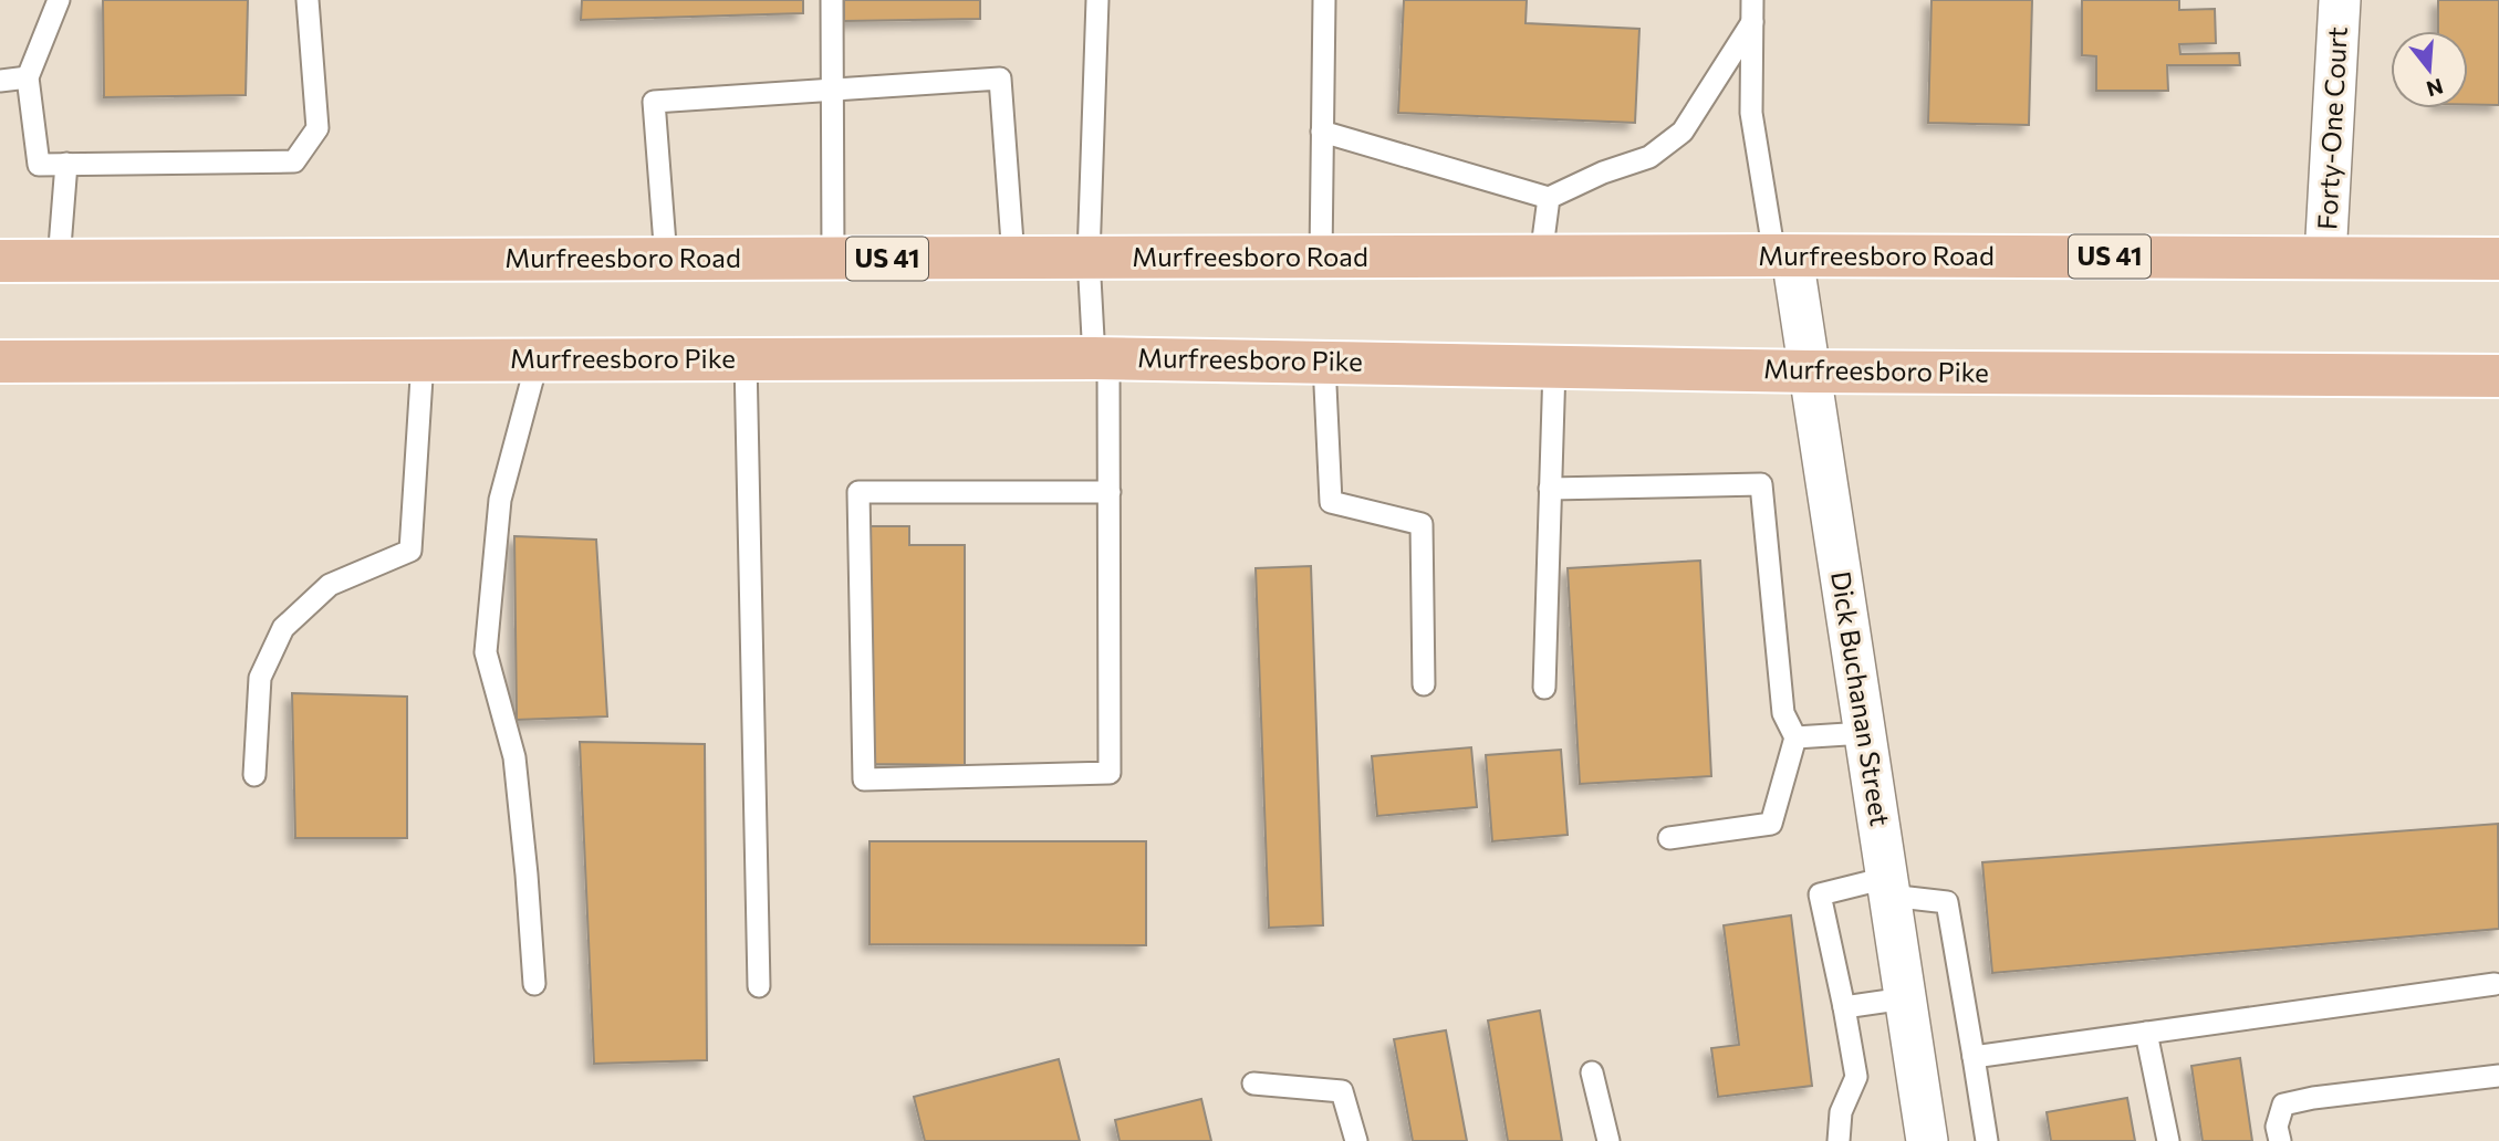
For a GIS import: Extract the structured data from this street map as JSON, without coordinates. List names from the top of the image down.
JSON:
{
  "streets": {
    "main road": ["Murfreesboro Road", "US 41", "Murfreesboro Pike"],
    "street": ["Forty-One Court", "Dick Buchanan Street"]
  },
  "crossings": [
    ["Forty-One Court", "Murfreesboro Road"],
    ["Murfreesboro Road", "Dick Buchanan Street"],
    ["Murfreesboro Pike", "Dick Buchanan Street"]
  ],
  "north": "bottom"
}
